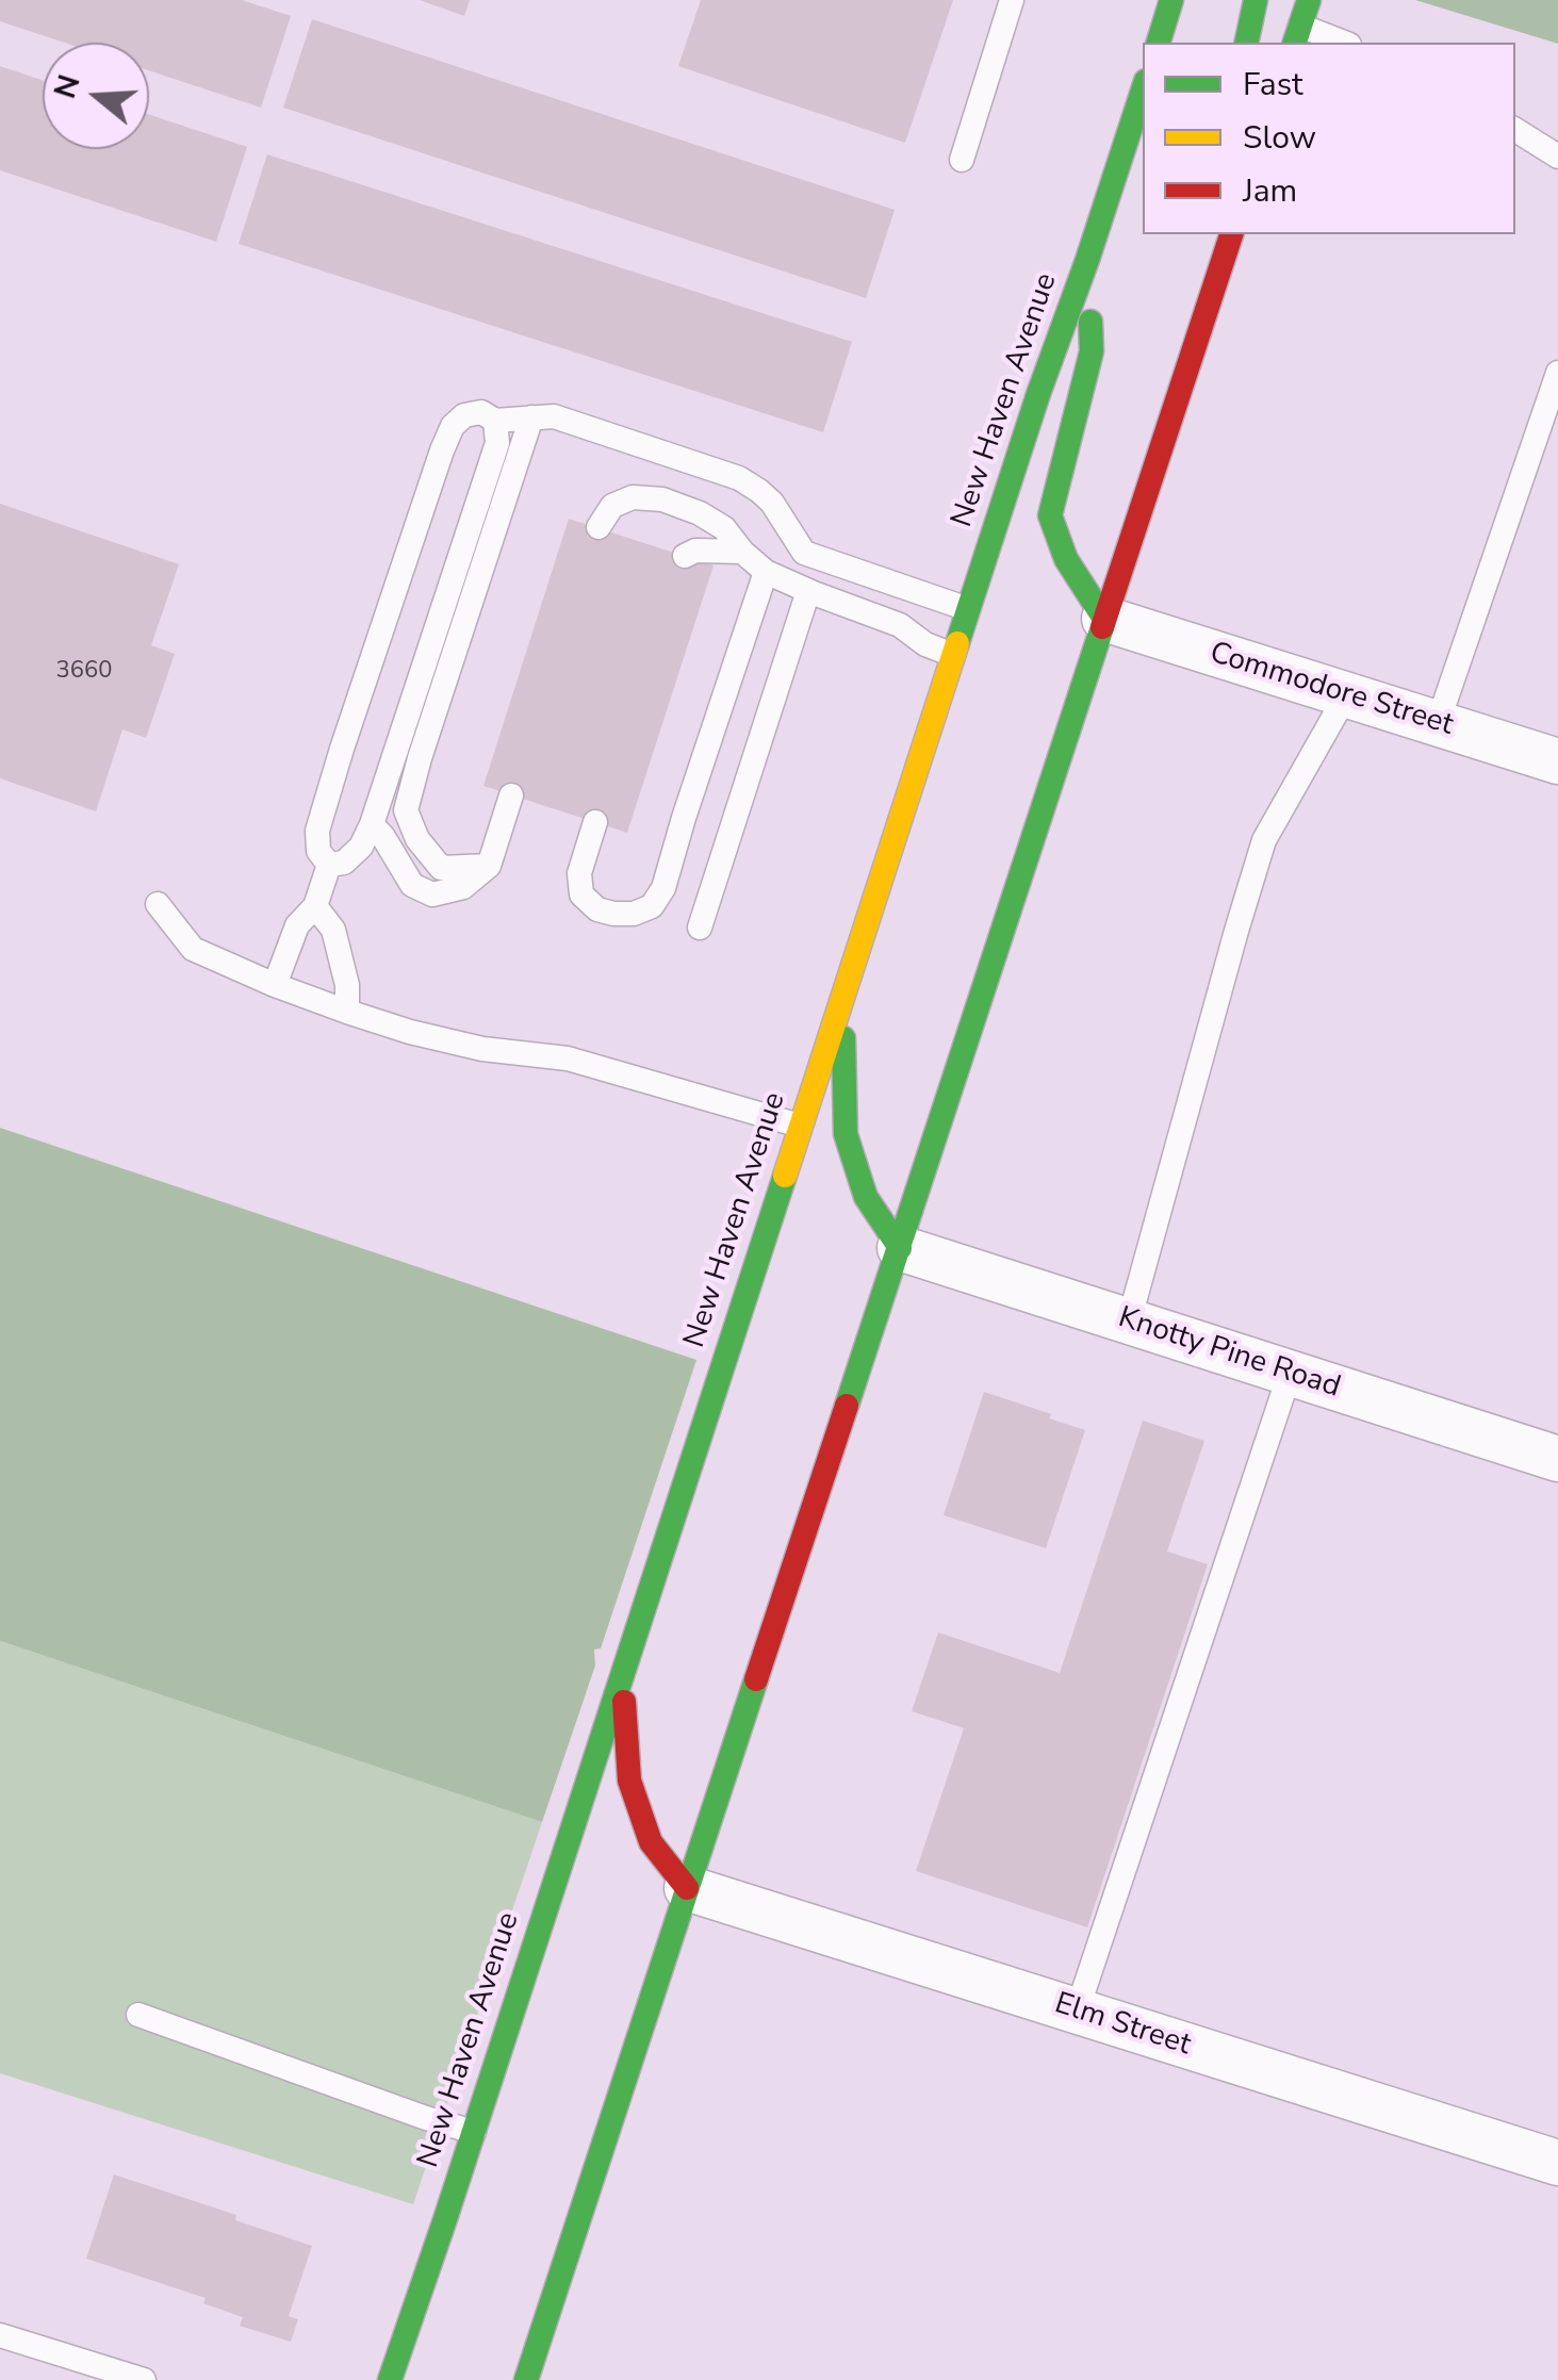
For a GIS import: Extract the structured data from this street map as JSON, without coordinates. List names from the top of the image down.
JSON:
{
  "streets": {
    "main road": ["New Haven Avenue"],
    "street": ["Commodore Street", "Knotty Pine Road", "Elm Street"]
  },
  "house_numbers": ["3660"],
  "legend": ["Fast", "Slow", "Jam"],
  "north": "left"
}
